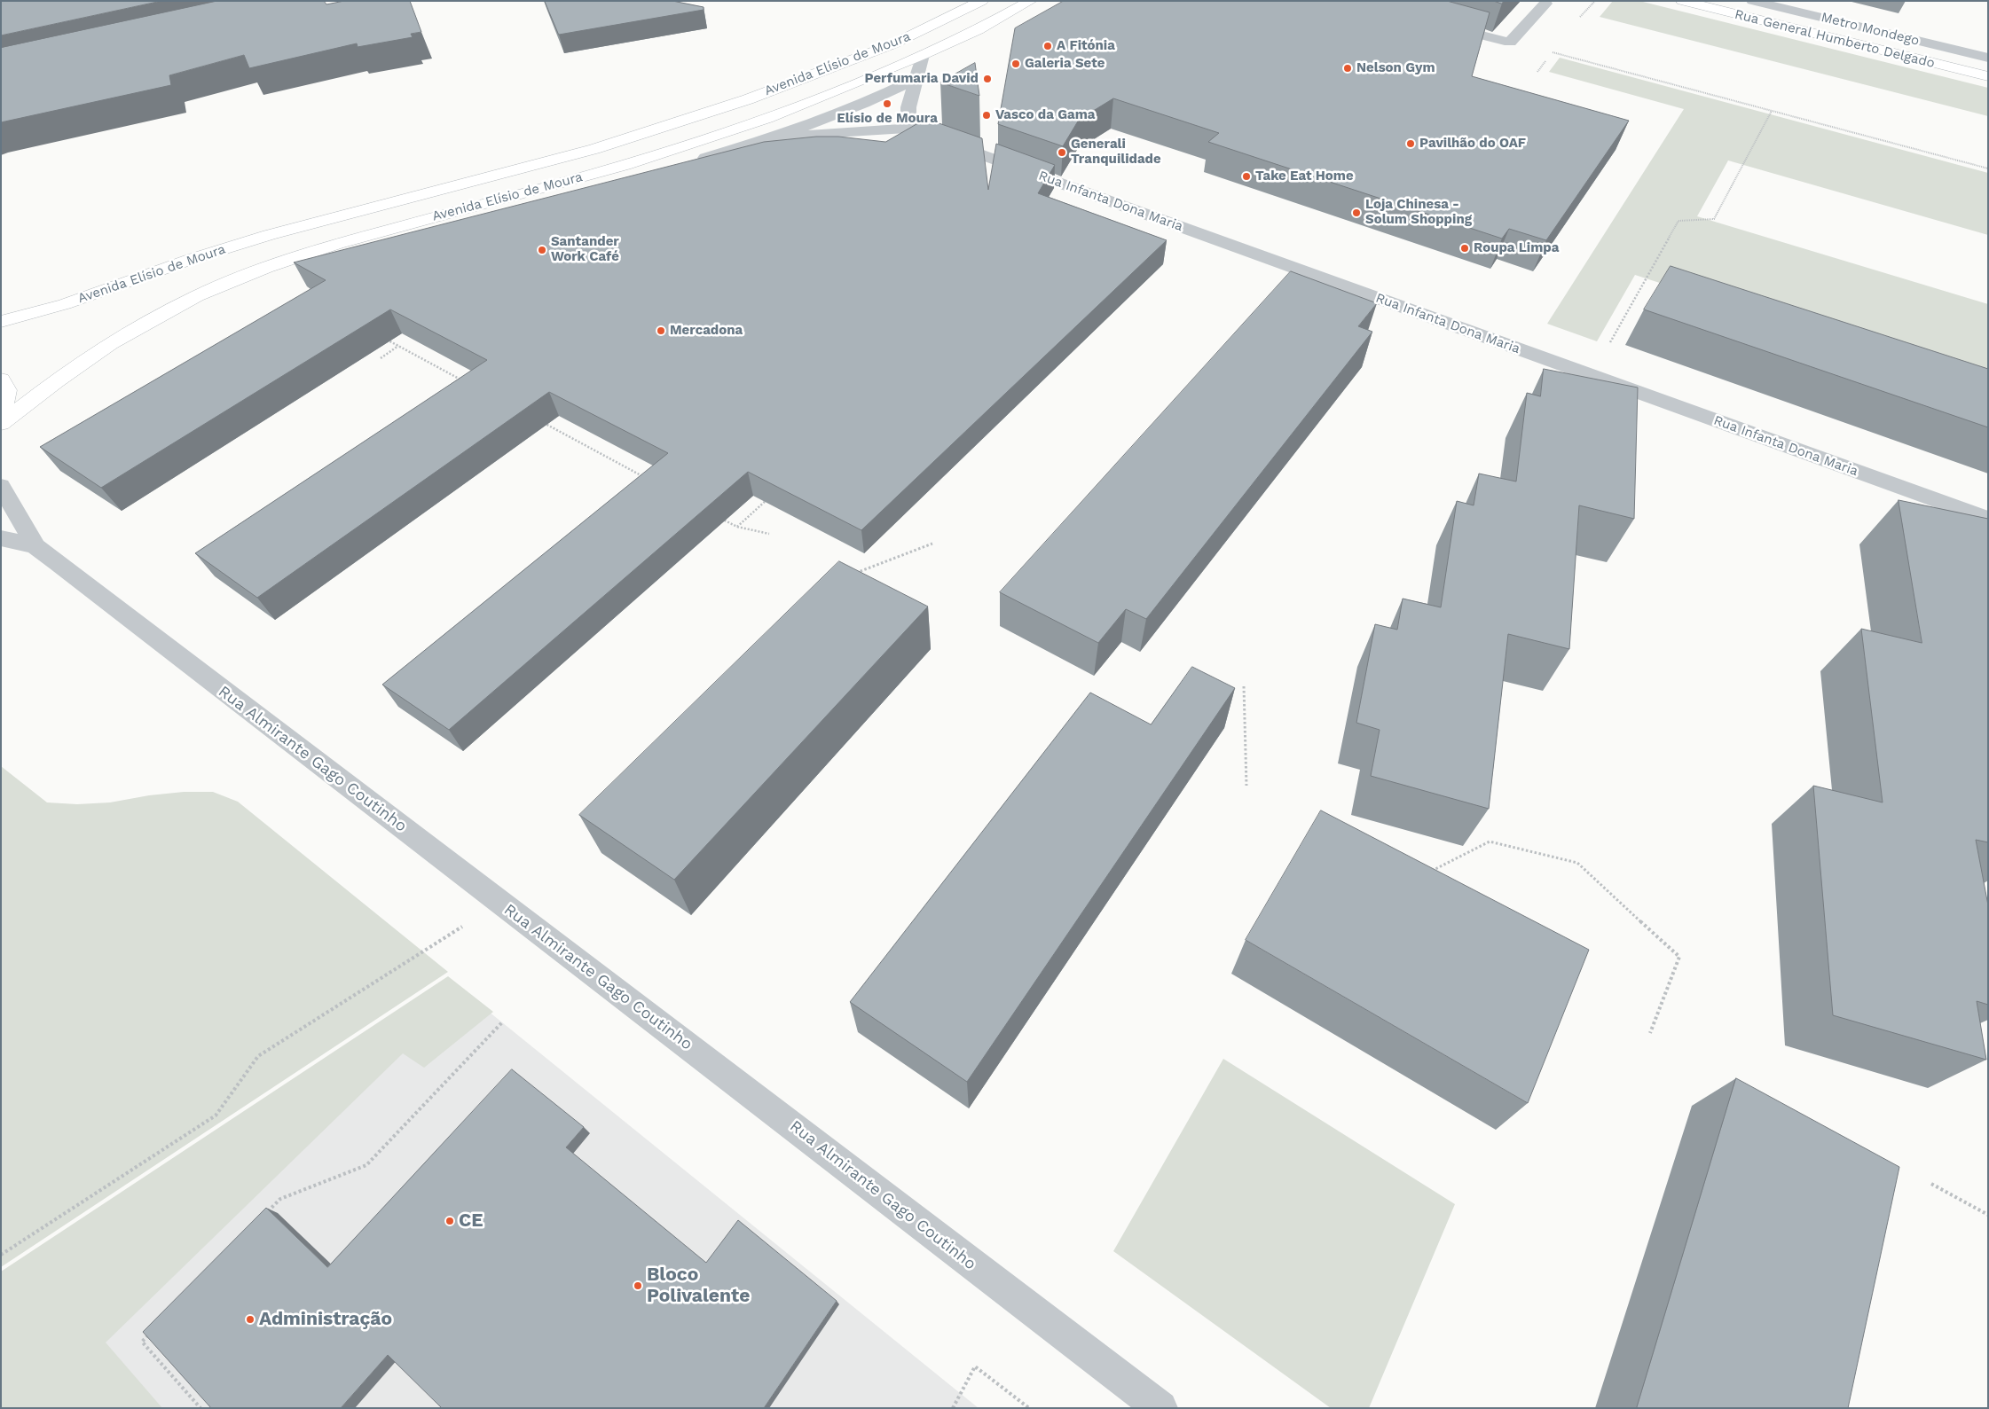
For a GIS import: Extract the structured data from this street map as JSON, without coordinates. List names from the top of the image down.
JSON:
{
  "streets": {
    "main road": ["Rua General Humberto Delgado", "Avenida Elísio de Moura"],
    "street": ["Metro Mondego", "Rua Infanta Dona Maria", "Rua Almirante Gago Coutinho"]
  },
  "places": [
    "A Fitónia",
    "Galeria Sete",
    "Nelson Gym",
    "Perfumaria David",
    "Elísio de Moura",
    "Vasco da Gama",
    "Pavilhão do OAF",
    "Generali Tranquilidade",
    "Take Eat Home",
    "Loja Chinesa - Solum Shopping",
    "Roupa Limpa",
    "Santander Work Café",
    "Mercadona",
    "CE",
    "Bloco Polivalente",
    "Administração"
  ]
}
